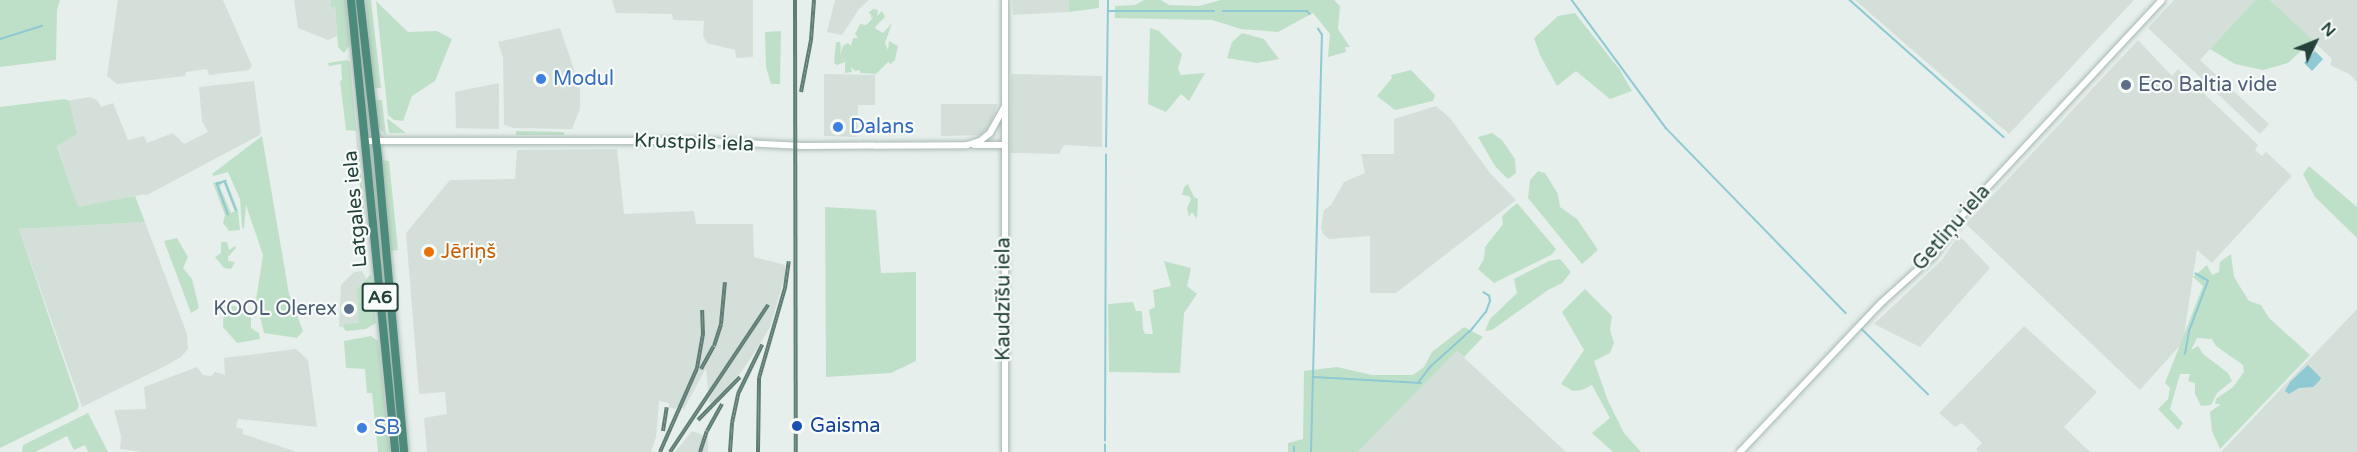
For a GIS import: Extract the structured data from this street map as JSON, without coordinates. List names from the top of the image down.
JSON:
{
  "streets": {
    "highway": ["Latgales iela", "A6"],
    "street": ["Krustpils iela", "Getliņu iela", "Kaudzīšu iela"]
  },
  "crossings": [
    ["Krustpils iela", "Latgales iela"],
    ["Krustpils iela", "Kaudzīšu iela"]
  ],
  "places": [
    "Modul",
    "Eco Baltia vide",
    "Dalans",
    "Jēriņš",
    "KOOL Olerex",
    "Gaisma",
    "SB"
  ],
  "north": "top right"
}
